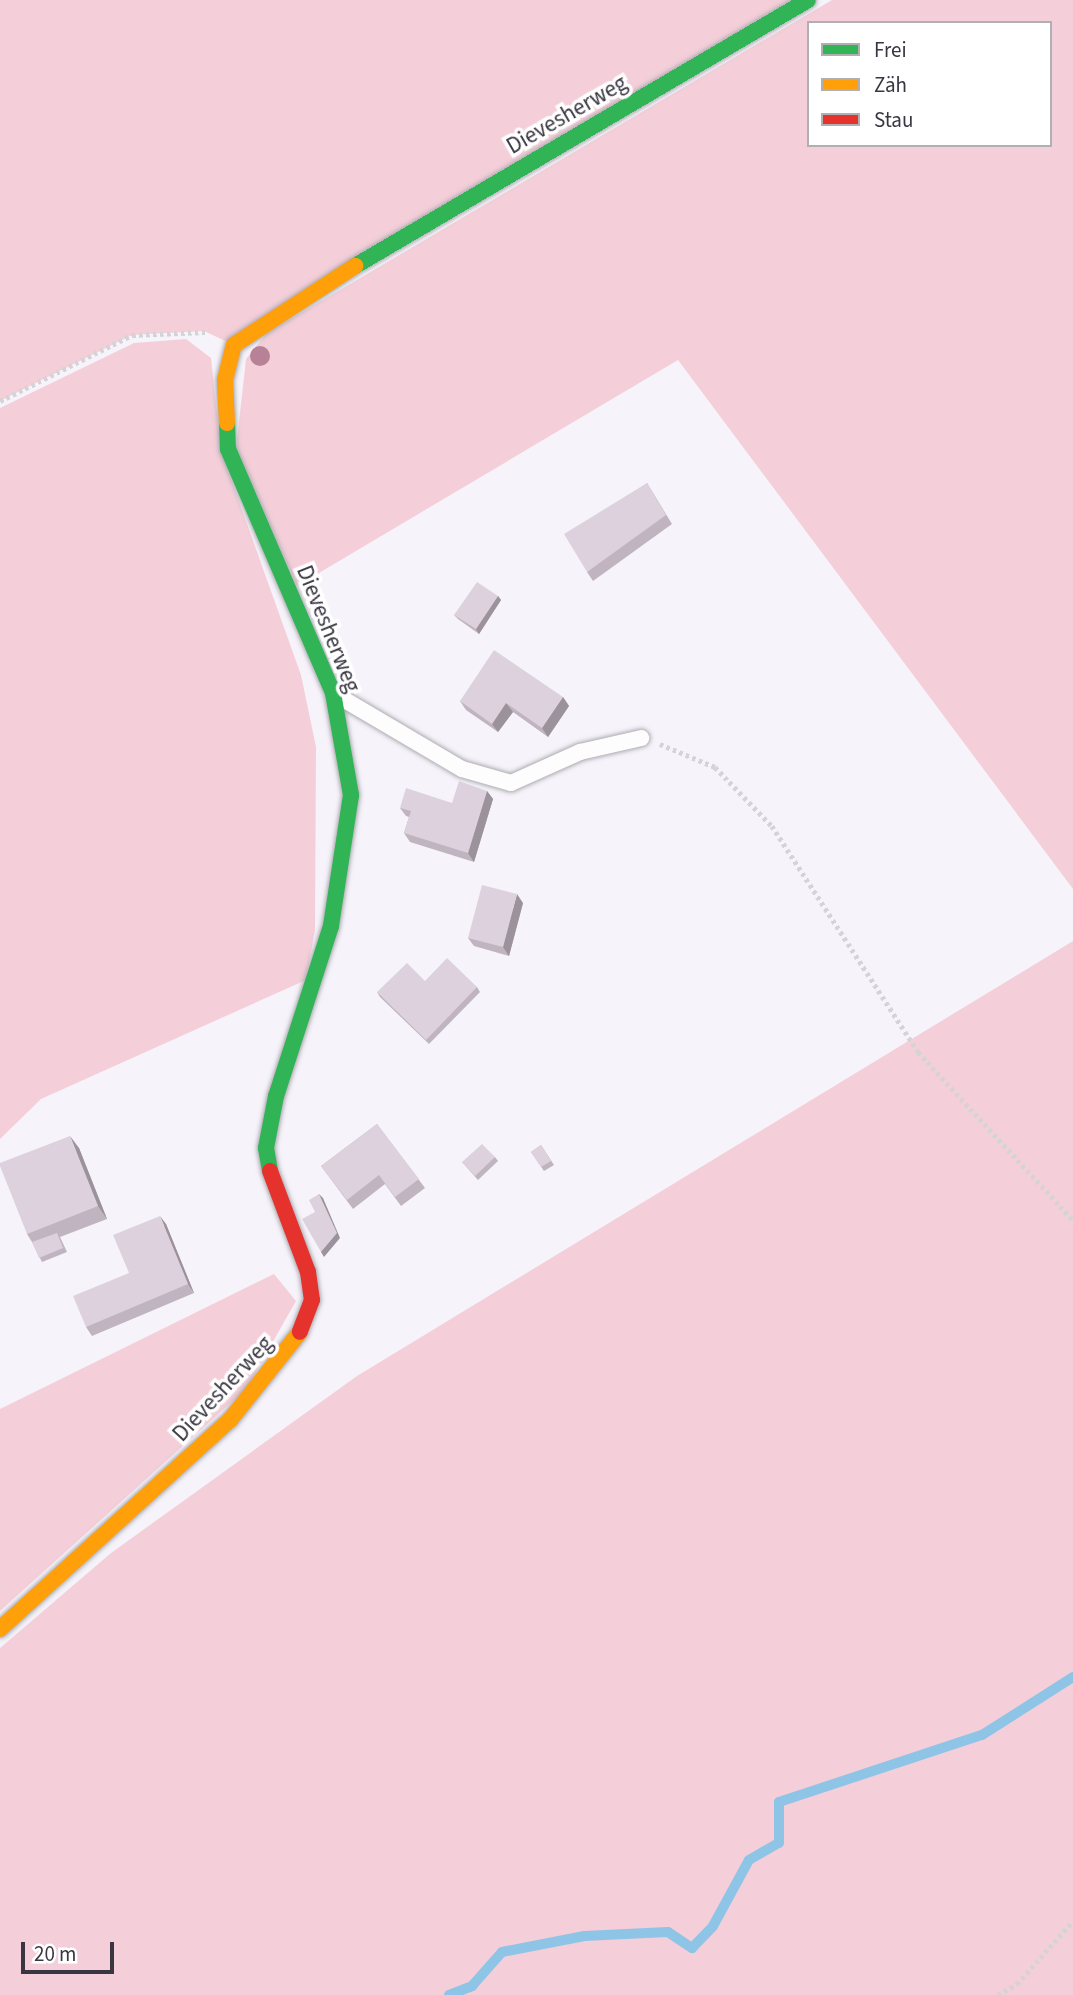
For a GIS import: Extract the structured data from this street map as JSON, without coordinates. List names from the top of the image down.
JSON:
{
  "streets": {
    "street": ["Dievesherweg"]
  },
  "legend": ["Frei", "Zäh", "Stau"],
  "scale_bar": "20 m"
}
